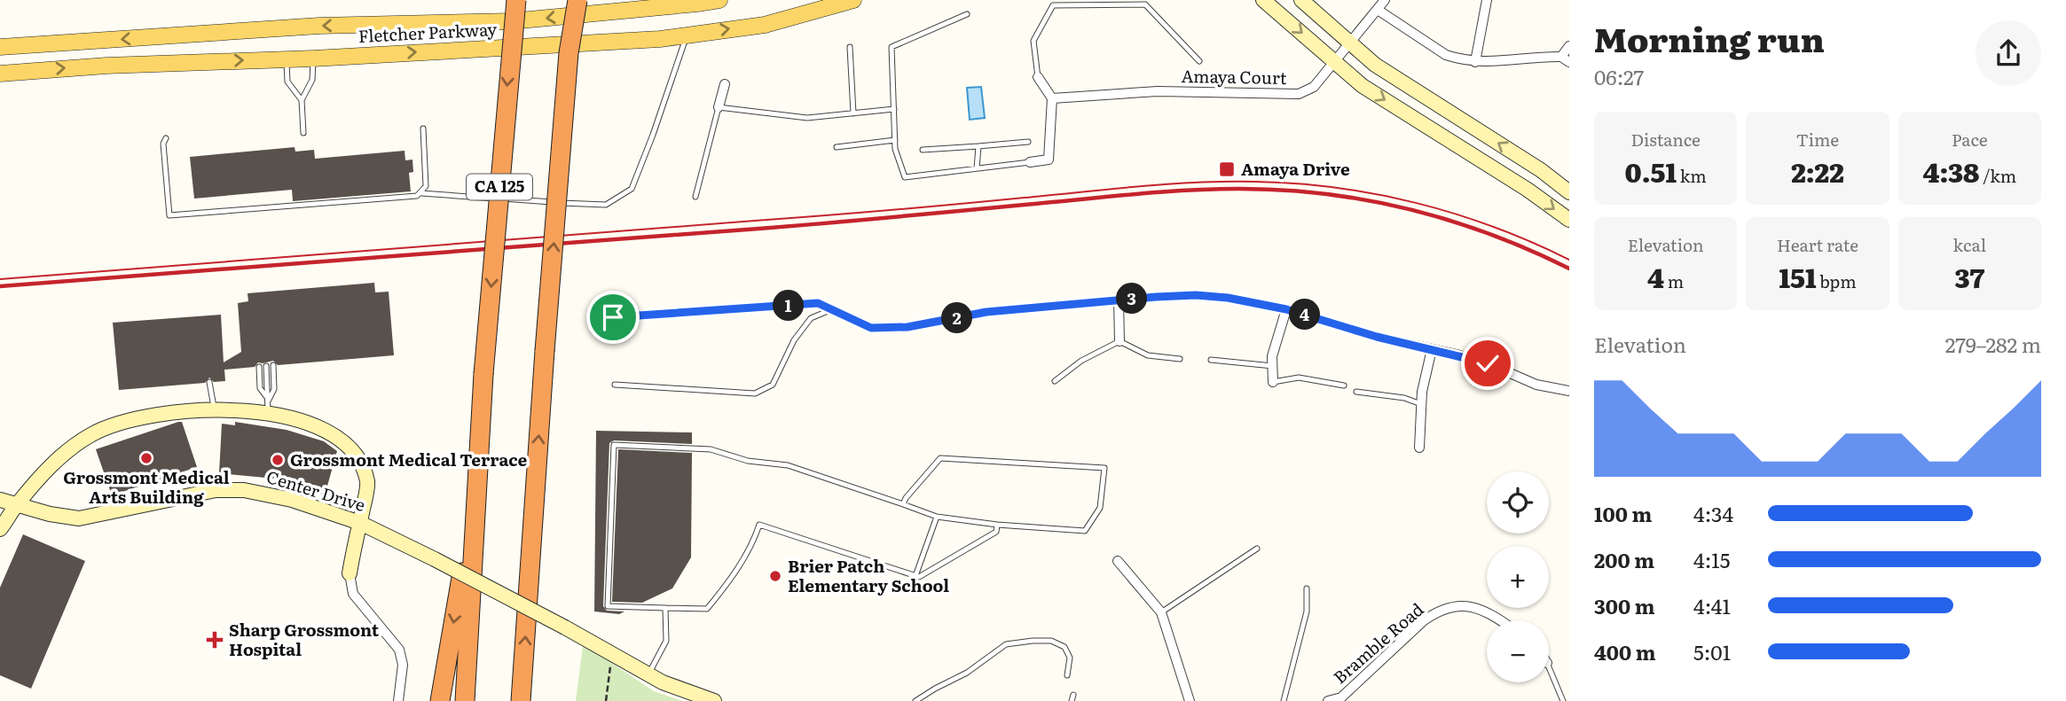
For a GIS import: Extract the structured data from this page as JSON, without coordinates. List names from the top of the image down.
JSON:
{
  "streets": {
    "highway": ["CA 125"],
    "main road": ["Fletcher Parkway"],
    "street": ["Amaya Court", "Center Drive", "Bramble Road"]
  },
  "places": {
    "transit": ["Amaya Drive"],
    "other": ["Grossmont Medical Arts Building", "Grossmont Medical Terrace", "Brier Patch Elementary School"],
    "health": ["Sharp Grossmont Hospital"]
  },
  "page": {
    "heading": ["Morning run", "06:27"],
    "stats": [
      ["Distance", "0.51 km"],
      ["Time", "2:22"],
      ["Pace", "4:38 /km"],
      ["Elevation", "4 m"],
      ["Heart rate", "151 bpm"],
      ["kcal", "37"]
    ],
    "pins": [
      "3",
      "1",
      "4",
      "2"
    ],
    "chart": ["Elevation", "279–282 m"],
    "map_buttons": ["+", "−"],
    "list": [
      {
        "name": "100 m",
        "note": "4:34"
      },
      {
        "name": "200 m",
        "note": "4:15"
      },
      {
        "name": "300 m",
        "note": "4:41"
      },
      {
        "name": "400 m",
        "note": "5:01"
      }
    ]
  }
}
